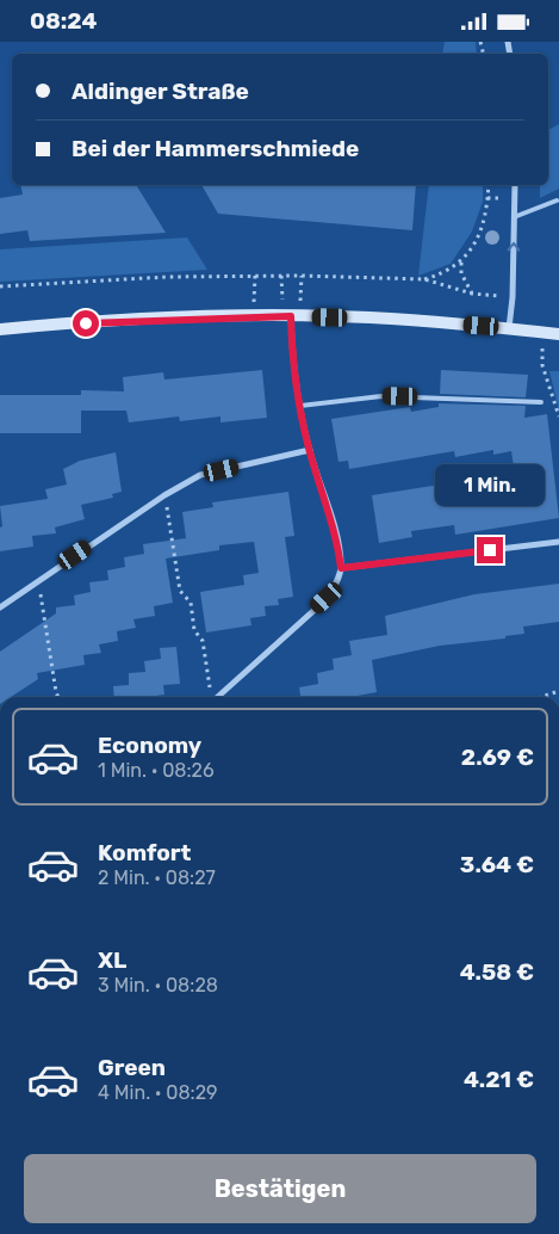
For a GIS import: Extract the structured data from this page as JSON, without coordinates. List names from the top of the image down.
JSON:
{
  "page": {
    "status": "08:24",
    "banner": ["Aldinger Straße", "Bei der Hammerschmiede"],
    "bubble": "1 Min.",
    "list": [
      {
        "name": "Economy",
        "note": "1 Min. · 08:26",
        "value": "2.69 €"
      },
      {
        "name": "Komfort",
        "note": "2 Min. · 08:27",
        "value": "3.64 €"
      },
      {
        "name": "XL",
        "note": "3 Min. · 08:28",
        "value": "4.58 €"
      },
      {
        "name": "Green",
        "note": "4 Min. · 08:29",
        "value": "4.21 €"
      }
    ],
    "buttons": "Bestätigen"
  }
}
